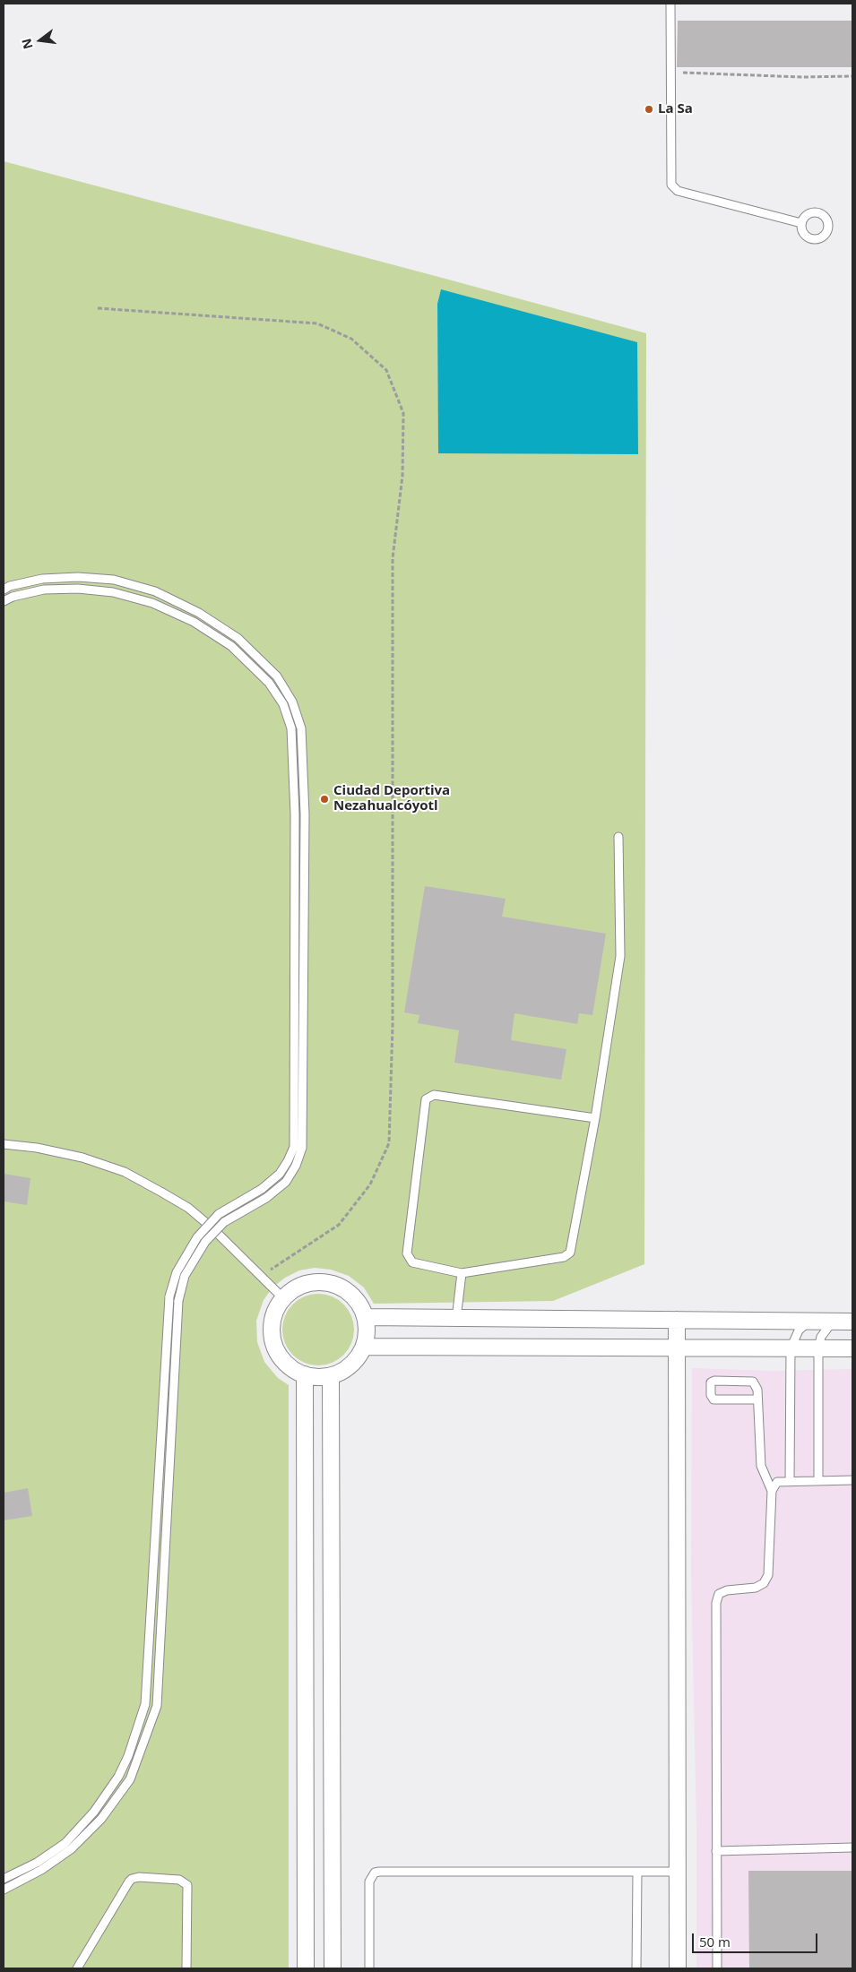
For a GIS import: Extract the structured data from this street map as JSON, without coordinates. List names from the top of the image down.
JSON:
{
  "places": ["La Sa", "Ciudad Deportiva Nezahualcóyotl"],
  "scale_bar": "50 m",
  "north": "left"
}
